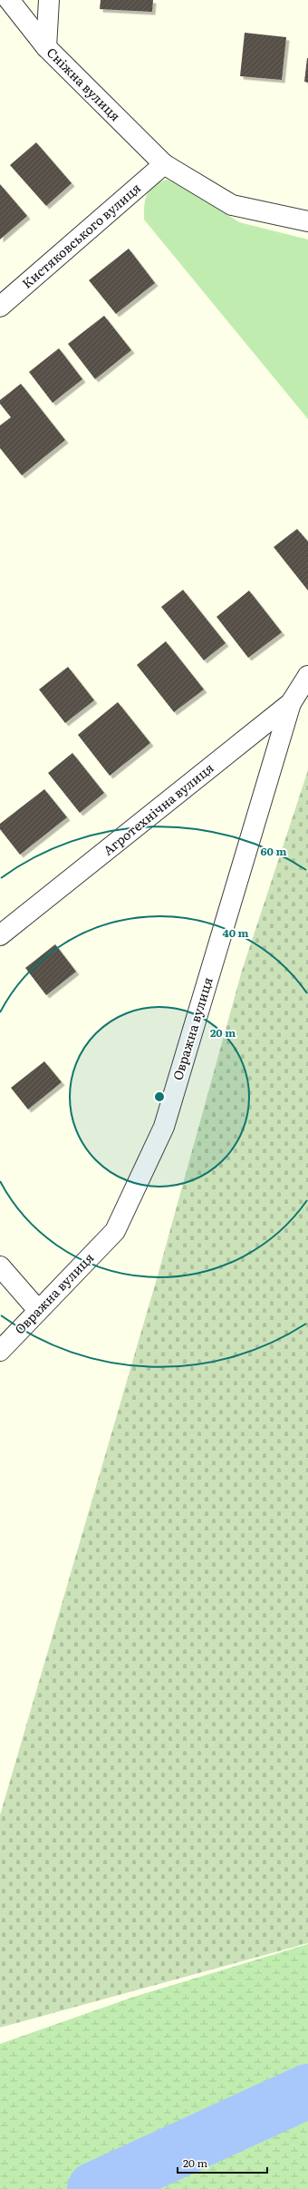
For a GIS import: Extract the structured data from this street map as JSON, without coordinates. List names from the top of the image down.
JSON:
{
  "streets": {
    "street": [
      "Сніжна вулиця",
      "Кистяковського вулиця",
      "Агротехнічна вулиця",
      "Овражна вулиця"
    ]
  },
  "crossings": [
    ["Сніжна вулиця", "Кистяковського вулиця"],
    ["Агротехнічна вулиця", "Овражна вулиця"]
  ],
  "scale_bar": "20 m",
  "rings": ["60 m", "40 m", "20 m"]
}
